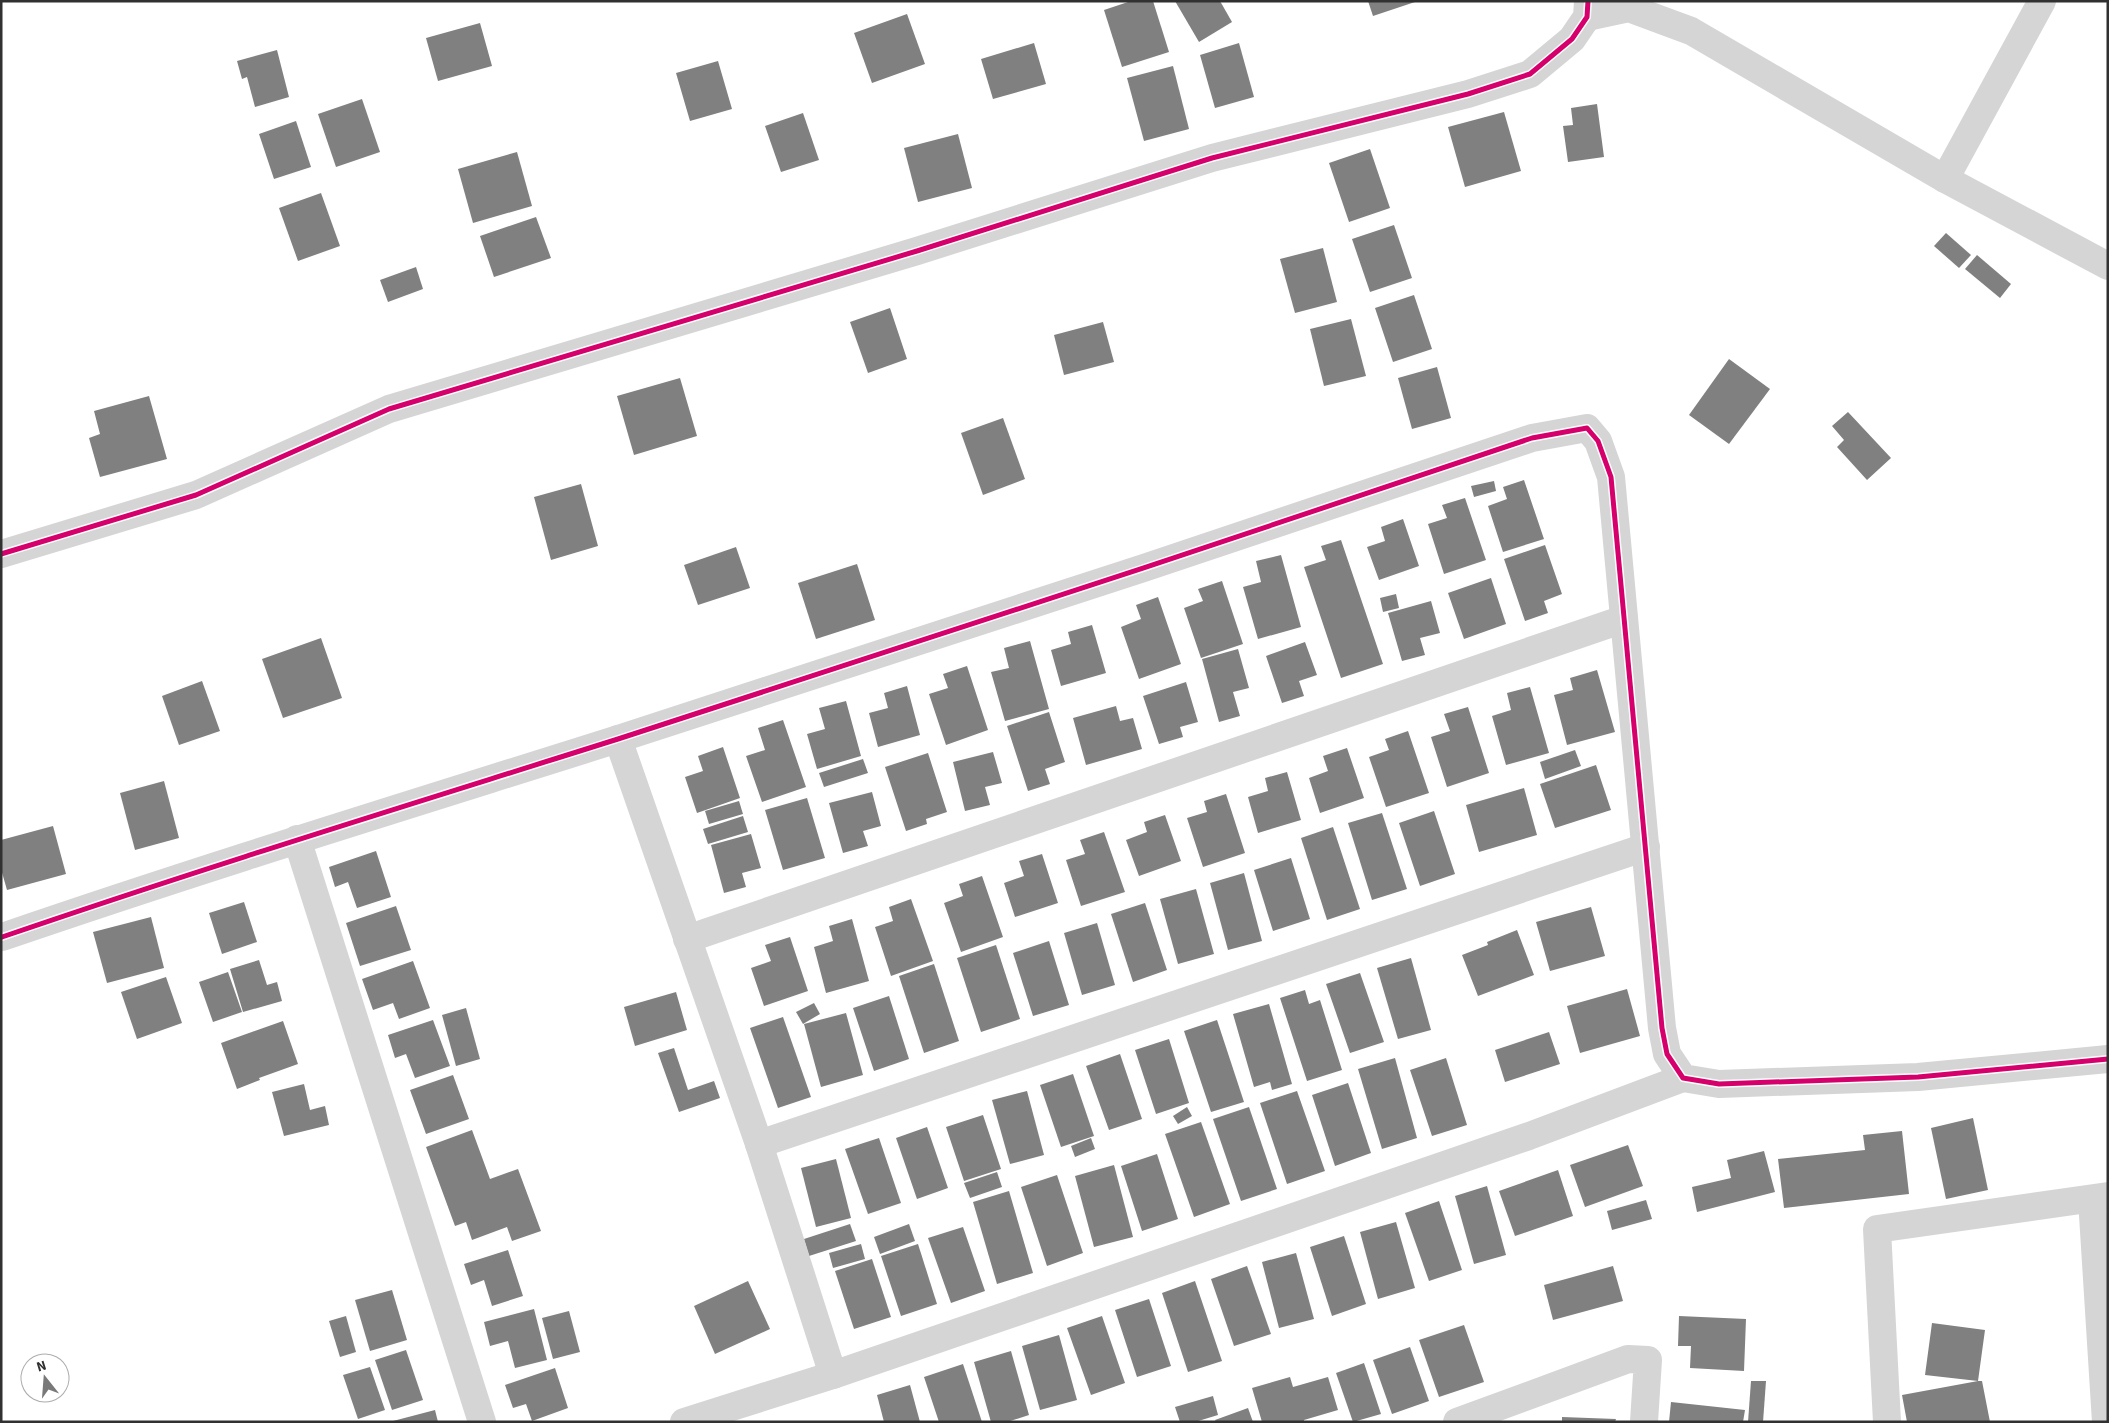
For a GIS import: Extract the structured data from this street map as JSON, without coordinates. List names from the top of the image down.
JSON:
{
  "north": "top"
}
